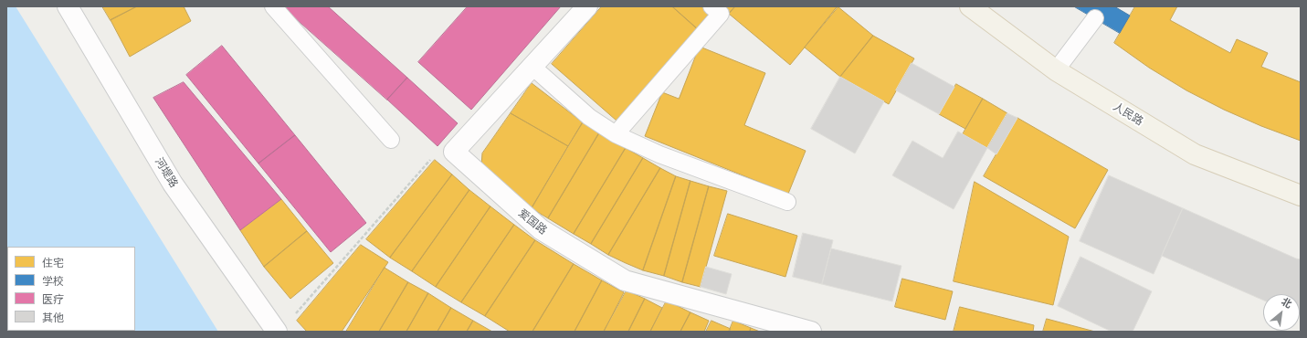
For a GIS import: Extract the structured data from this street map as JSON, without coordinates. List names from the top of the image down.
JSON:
{
  "streets": {
    "main road": ["人民路"],
    "street": ["河堤路", "爱国路"]
  },
  "legend": [
    "住宅",
    "学校",
    "医疗",
    "其他"
  ],
  "north": "top right"
}
